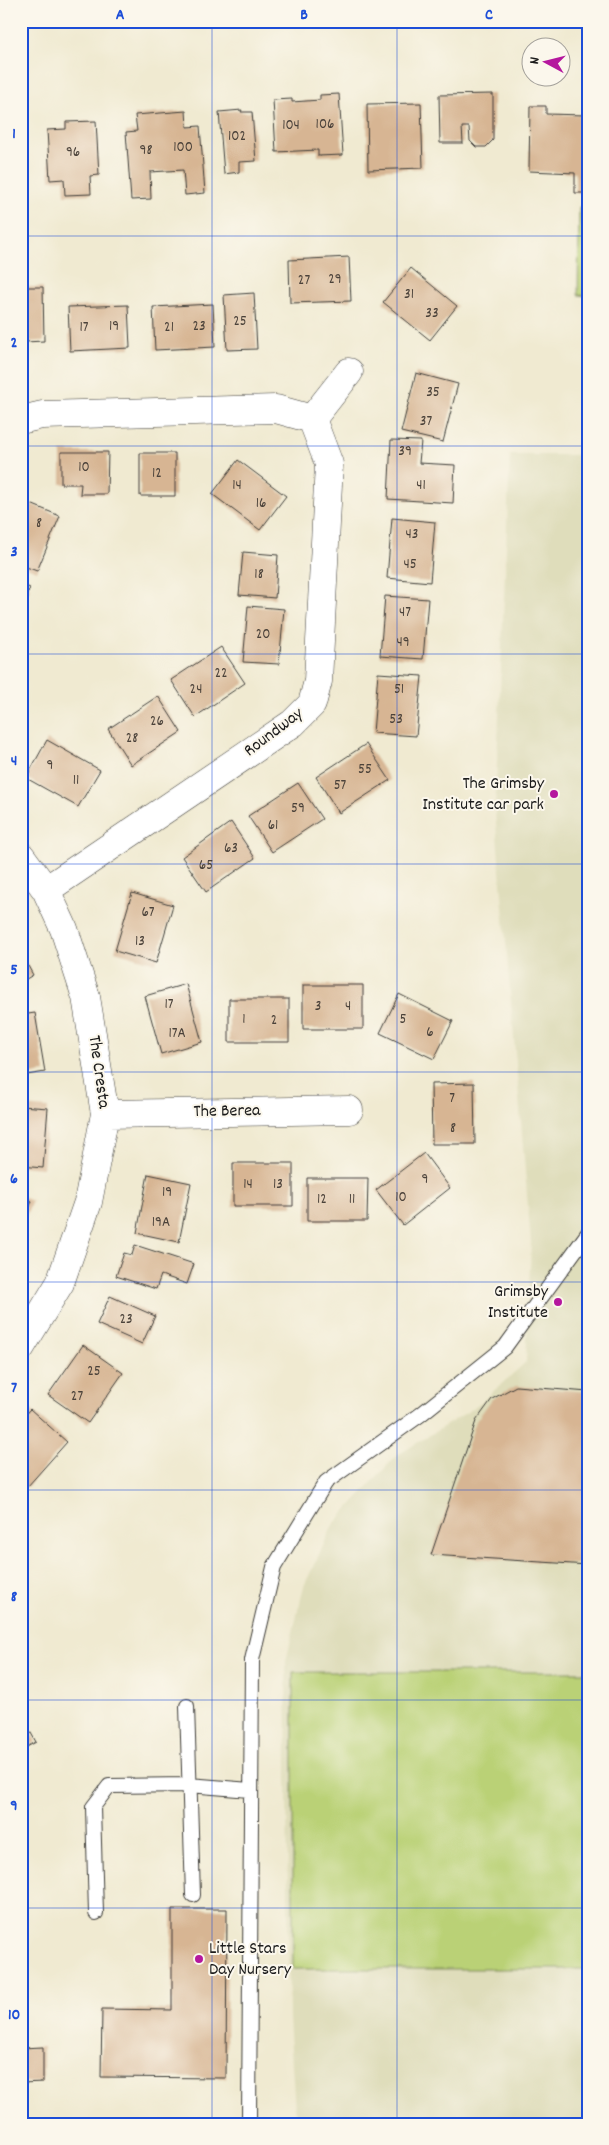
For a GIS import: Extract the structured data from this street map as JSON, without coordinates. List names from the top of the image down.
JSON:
{
  "streets": {
    "street": ["Roundway", "The Cresta", "The Berea"]
  },
  "crossings": [
    ["Roundway", "The Cresta"],
    ["The Cresta", "The Berea"]
  ],
  "places": ["The Grimsby Institute car park", "Grimsby Institute", "Little Stars Day Nursery"],
  "house_numbers": [
    "106",
    "104",
    "102",
    "100",
    "98",
    "96",
    "29",
    "27",
    "31",
    "33",
    "25",
    "19",
    "23",
    "17",
    "21",
    "35",
    "37",
    "39",
    "10",
    "12",
    "14",
    "41",
    "16",
    "8",
    "43",
    "45",
    "18",
    "47",
    "20",
    "49",
    "22",
    "24",
    "51",
    "53",
    "26",
    "28",
    "9",
    "55",
    "11",
    "57",
    "59",
    "61",
    "63",
    "65",
    "67",
    "13",
    "17",
    "3",
    "4",
    "1",
    "5",
    "2",
    "6",
    "17A",
    "7",
    "8",
    "9",
    "14",
    "13",
    "19",
    "10",
    "12",
    "11",
    "19A",
    "23",
    "25",
    "27"
  ],
  "north": "left",
  "grid": {
    "columns": ["A", "B", "C"],
    "rows": [
      "1",
      "2",
      "3",
      "4",
      "5",
      "6",
      "7",
      "8",
      "9",
      "10"
    ]
  }
}
